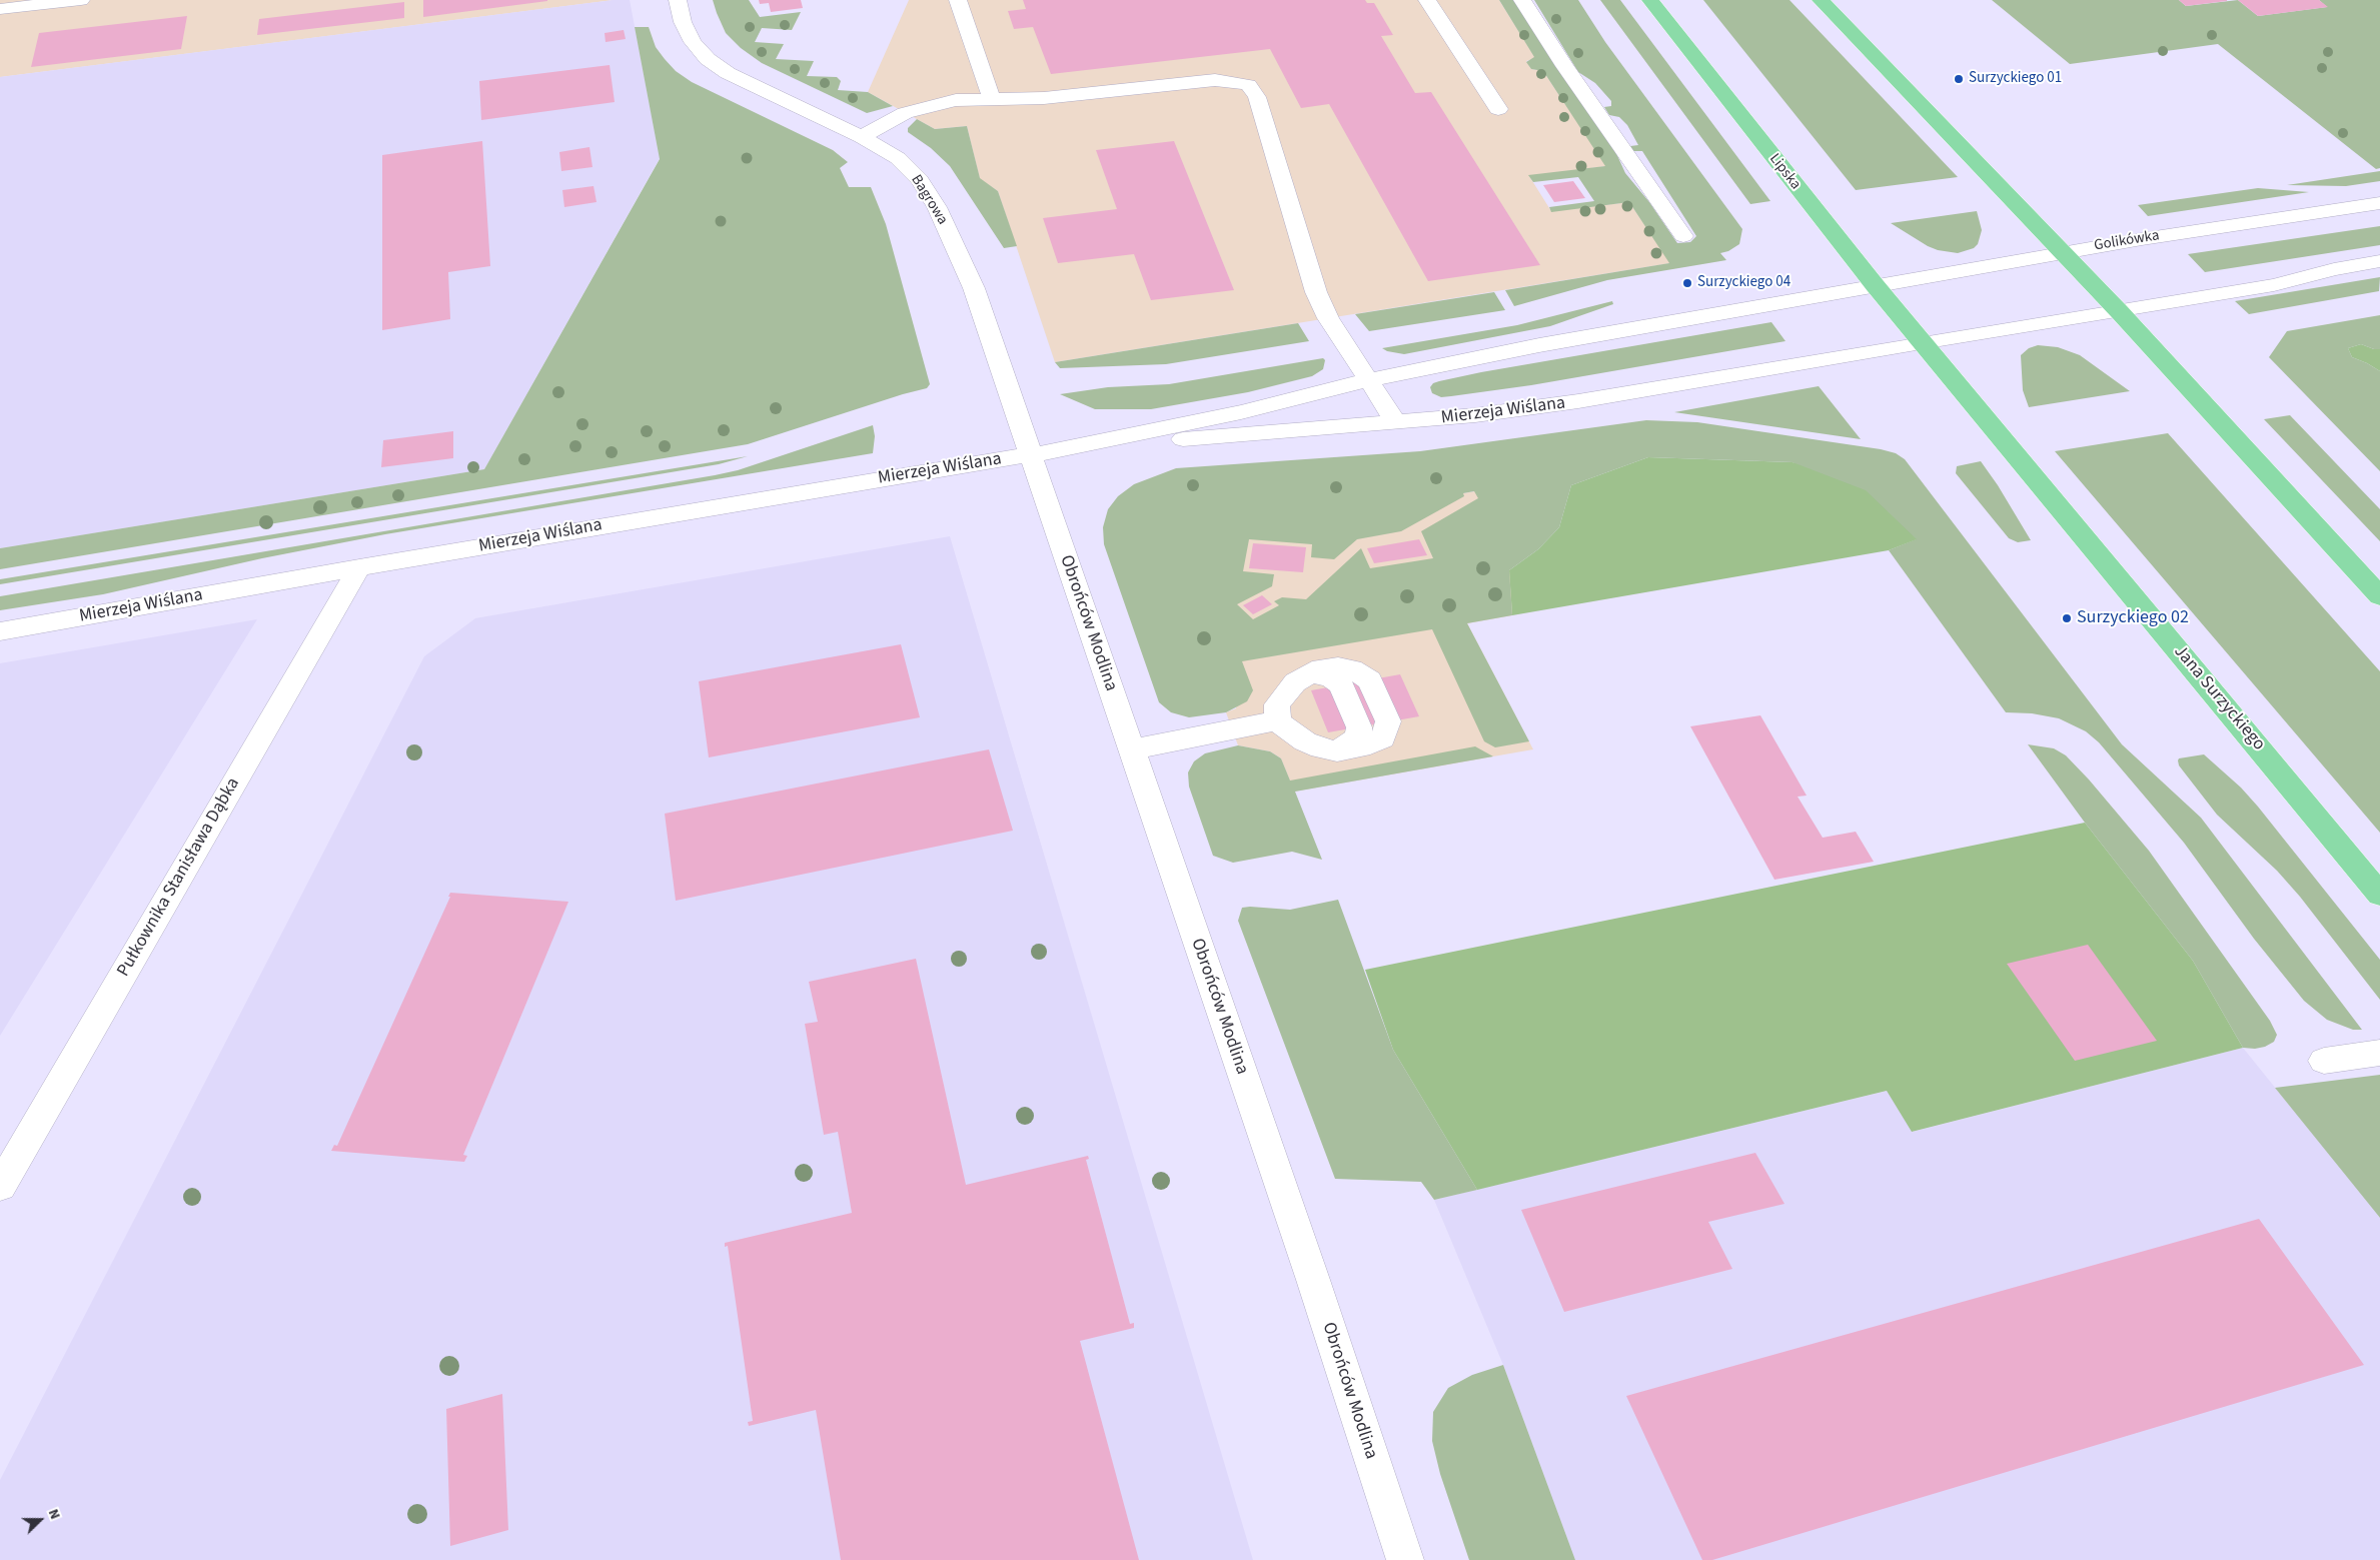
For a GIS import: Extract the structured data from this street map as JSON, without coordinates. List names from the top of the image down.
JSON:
{
  "streets": {
    "main road": ["Lipska", "Jana Surzyckiego"],
    "street": [
      "Bagrowa",
      "Golikówka",
      "Mierzeja Wiślana",
      "Obrońców Modlina",
      "Pułkownika Stanisława Dąbka"
    ]
  },
  "crossings": [
    ["Lipska", "Golikówka"],
    ["Lipska", "Mierzeja Wiślana"],
    ["Lipska", "Jana Surzyckiego"],
    ["Bagrowa", "Mierzeja Wiślana"],
    ["Bagrowa", "Obrońców Modlina"],
    ["Golikówka", "Mierzeja Wiślana"],
    ["Mierzeja Wiślana", "Obrońców Modlina"],
    ["Mierzeja Wiślana", "Jana Surzyckiego"],
    ["Mierzeja Wiślana", "Pułkownika Stanisława Dąbka"]
  ],
  "places": ["Surzyckiego 01", "Surzyckiego 04", "Surzyckiego 02"],
  "north": "right"
}
